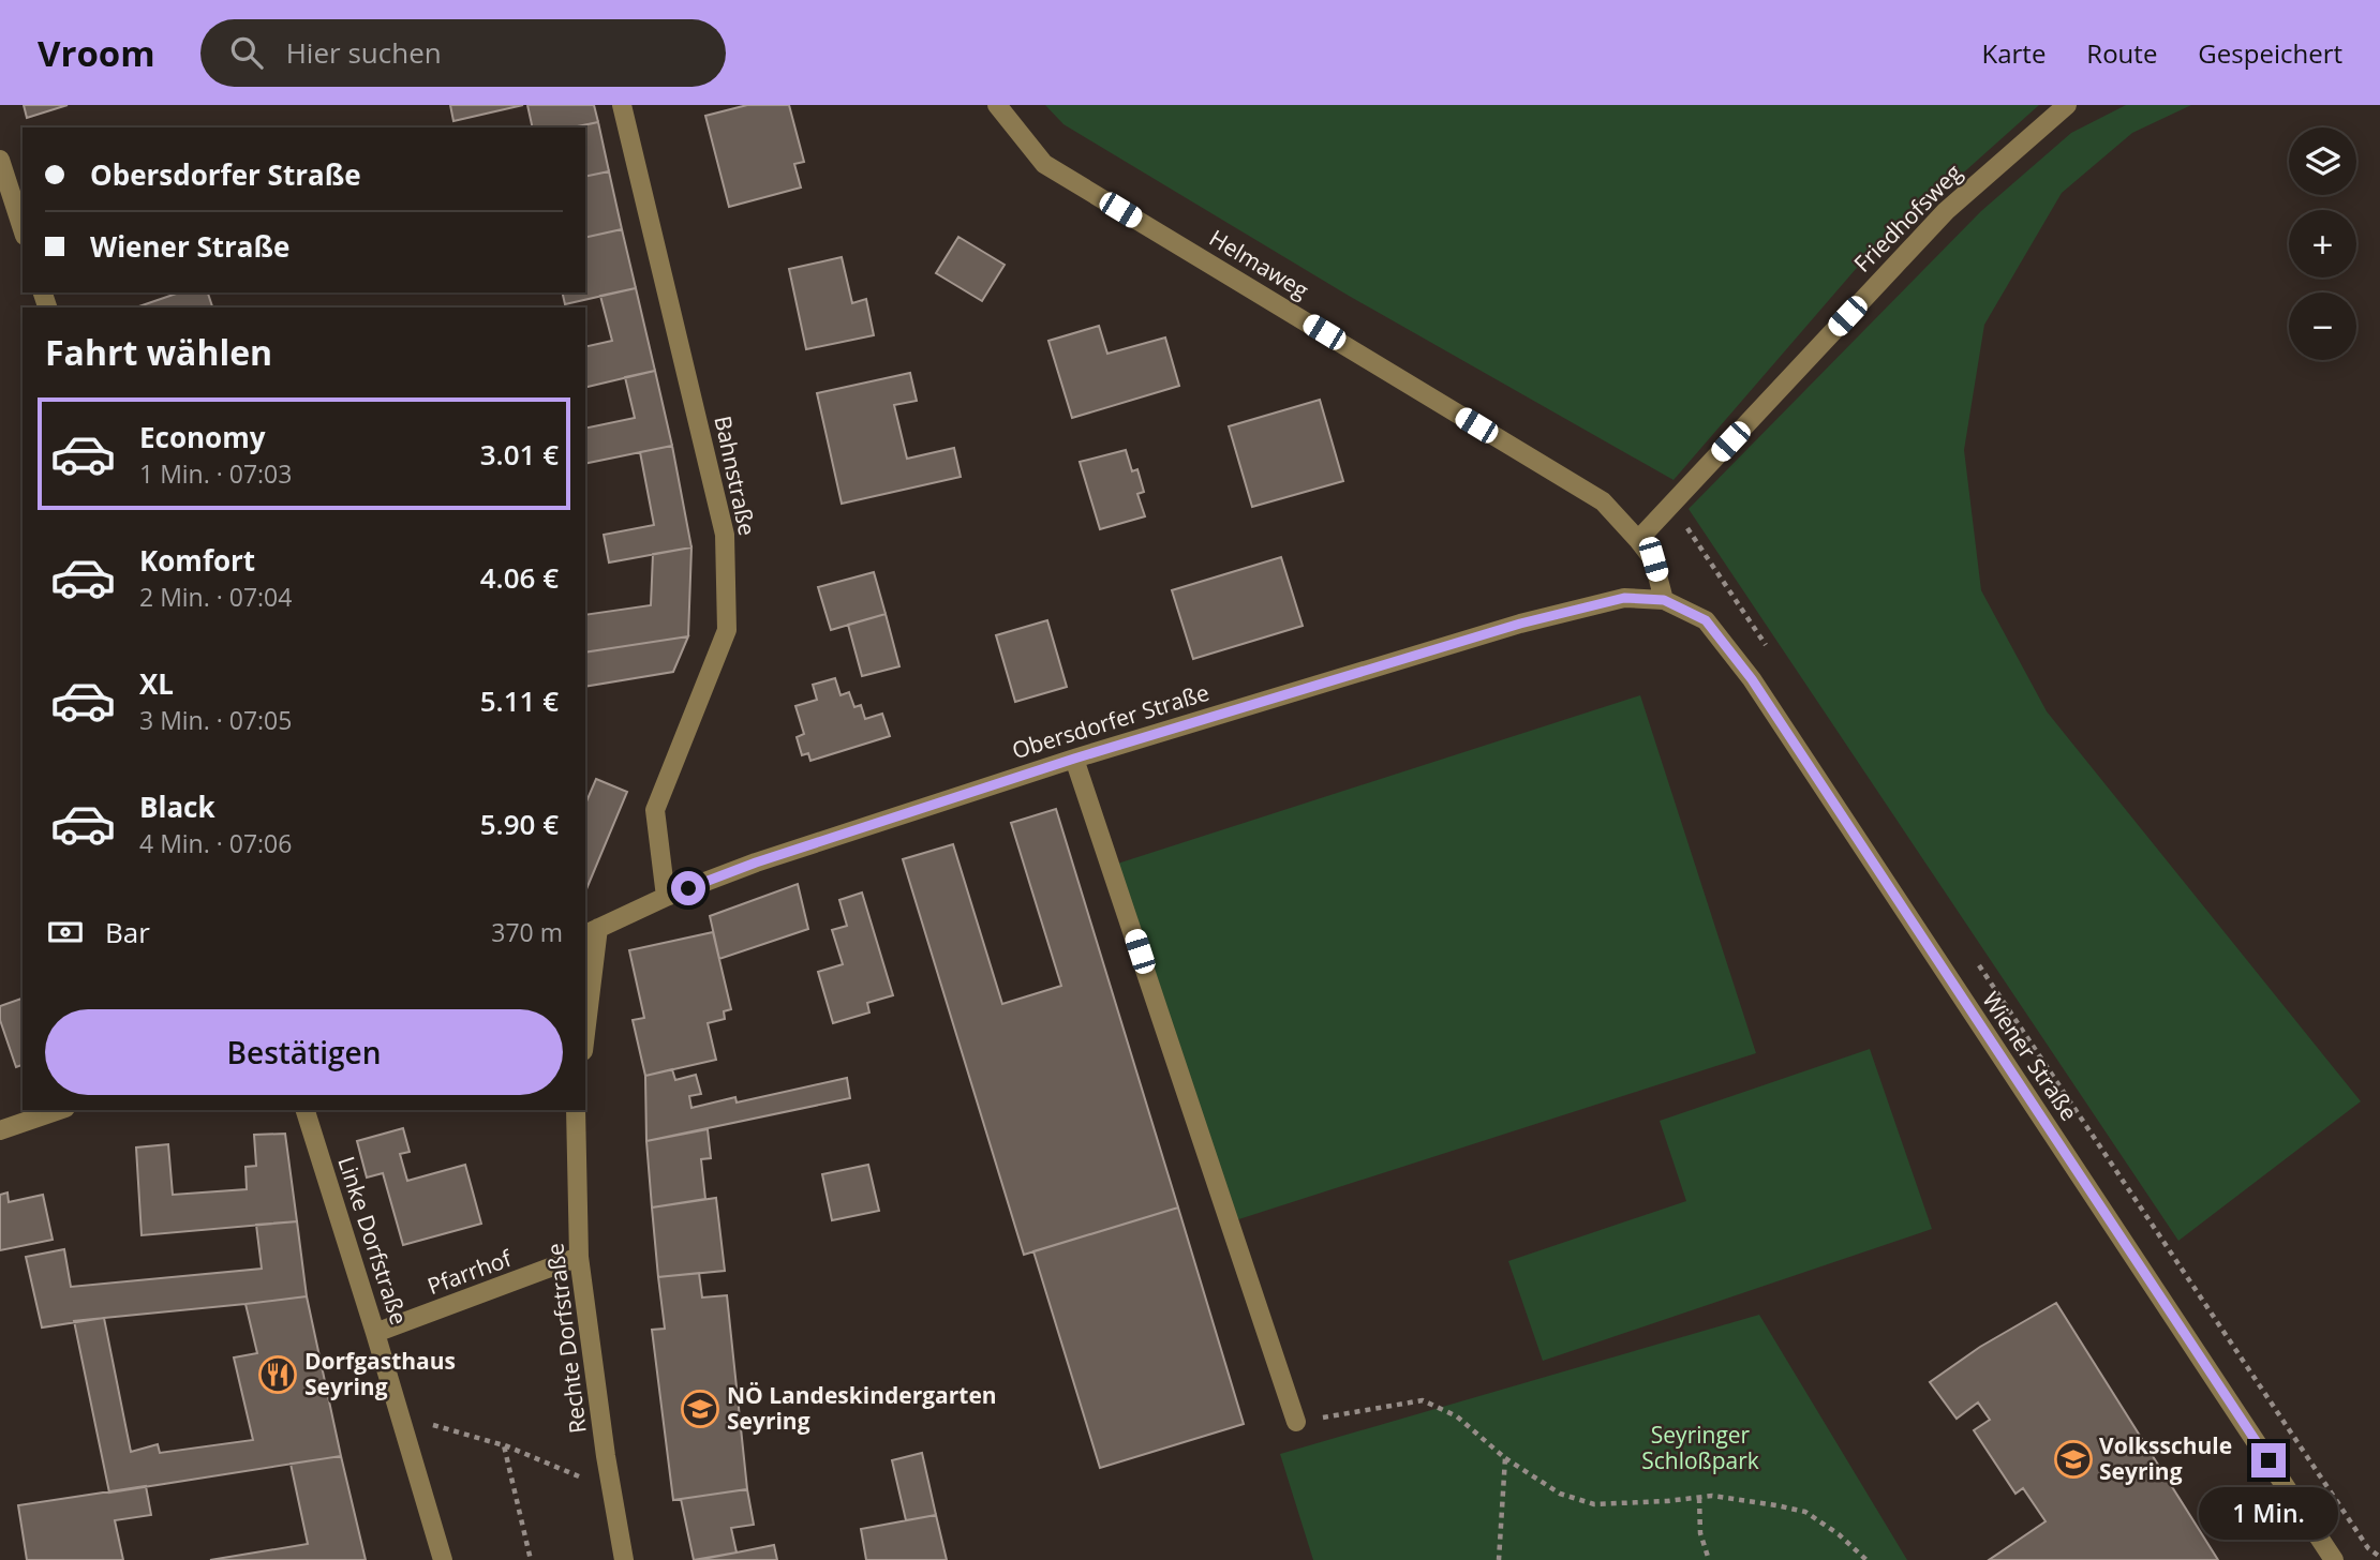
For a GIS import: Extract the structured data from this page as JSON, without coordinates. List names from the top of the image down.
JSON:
{
  "streets": {
    "street": [
      "Friedhofsweg",
      "Helmaweg",
      "Bahnstraße",
      "Obersdorfer Straße",
      "Wiener Straße",
      "Linke Dorfstraße",
      "Pfarrhof",
      "Rechte Dorfstraße"
    ]
  },
  "crossings": [
    ["Friedhofsweg", "Helmaweg"],
    ["Helmaweg", "Obersdorfer Straße"],
    ["Helmaweg", "Wiener Straße"],
    ["Bahnstraße", "Obersdorfer Straße"],
    ["Obersdorfer Straße", "Wiener Straße"],
    ["Linke Dorfstraße", "Pfarrhof"],
    ["Pfarrhof", "Rechte Dorfstraße"]
  ],
  "parks": ["Seyringer Schloßpark"],
  "places": {
    "restaurant": ["Dorfgasthaus Seyring"],
    "school or university": ["NÖ Landeskindergarten Seyring", "Volksschule Seyring"]
  },
  "page": {
    "header": "Vroom",
    "search": "Hier suchen",
    "nav": ["Karte", "Route", "Gespeichert"],
    "map_buttons": ["+", "−"],
    "banner": ["Obersdorfer Straße", "Wiener Straße"],
    "heading": "Fahrt wählen",
    "list": [
      {
        "name": "Economy",
        "note": "1 Min. · 07:03",
        "value": "3.01 €"
      },
      {
        "name": "Komfort",
        "note": "2 Min. · 07:04",
        "value": "4.06 €"
      },
      {
        "name": "XL",
        "note": "3 Min. · 07:05",
        "value": "5.11 €"
      },
      {
        "name": "Black",
        "note": "4 Min. · 07:06",
        "value": "5.90 €"
      }
    ],
    "pay": ["Bar", "370 m"],
    "buttons": "Bestätigen",
    "bubble": "1 Min."
  }
}
